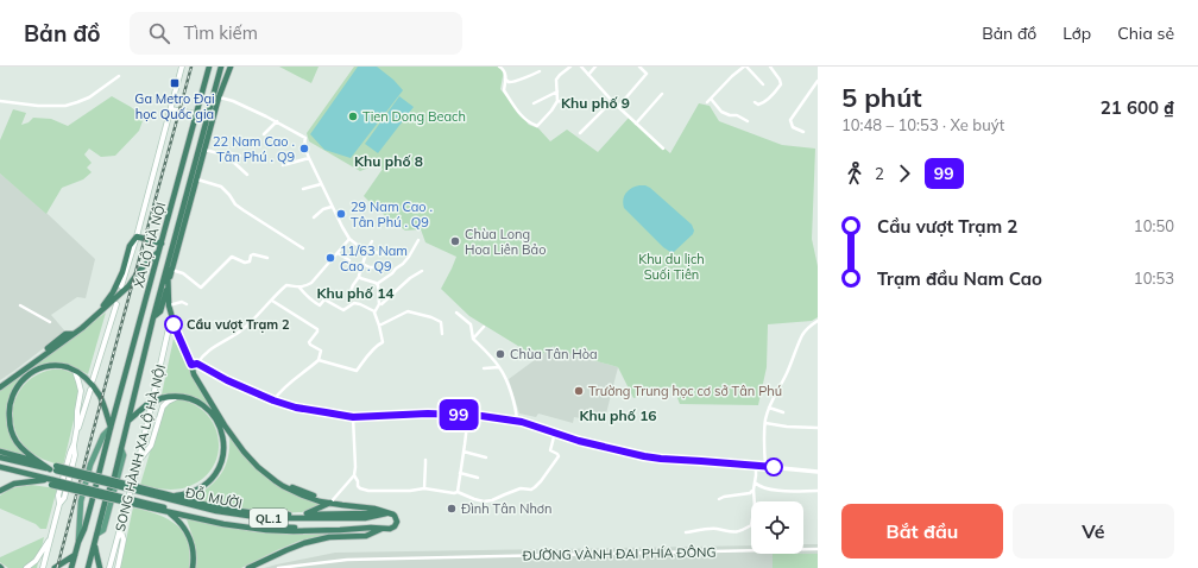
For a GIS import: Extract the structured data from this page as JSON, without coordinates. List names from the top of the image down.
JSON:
{
  "streets": {
    "highway": ["XA LỘ HÀ NỘI", "ĐỖ MƯỜI", "QL.1"],
    "main road": ["SONG HÀNH XA LỘ HÀ NỘI"],
    "street": ["ĐƯỜNG VÀNH ĐAI PHÍA ĐÔNG"]
  },
  "crossings": [
    ["ĐỖ MƯỜI", "QL.1"]
  ],
  "districts": [
    "Khu phố 9",
    "Khu phố 8",
    "Khu phố 14",
    "Khu phố 16"
  ],
  "parks": ["Khu du lịch Suối Tiên"],
  "places": {
    "transit": ["Ga Metro Đại học Quốc gia"],
    "other": [
      "Tien Dong Beach",
      "22 Nam Cao . Tân Phú . Q9",
      "29 Nam Cao . Tân Phú . Q9",
      "Chùa Long Hoa Liên Bảo",
      "11/63 Nam Cao . Q9",
      "Cầu vượt Trạm 2",
      "Chùa Tân Hòa",
      "Trường Trung học cơ sở Tân Phú",
      "Đình Tân Nhơn"
    ]
  },
  "lines": ["bus line 99"],
  "page": {
    "header": "Bản đồ",
    "search": "Tìm kiếm",
    "nav": ["Bản đồ", "Lớp", "Chia sẻ"],
    "on_map": "99",
    "heading": ["5 phút", "10:48 – 10:53 · Xe buýt", "21 600 ₫"],
    "legs": ["2", "99"],
    "list": [
      {
        "name": "Cầu vượt Trạm 2",
        "value": "10:50"
      },
      {
        "name": "Trạm đầu Nam Cao",
        "value": "10:53"
      }
    ],
    "buttons": ["Bắt đầu", "Vé"]
  }
}
